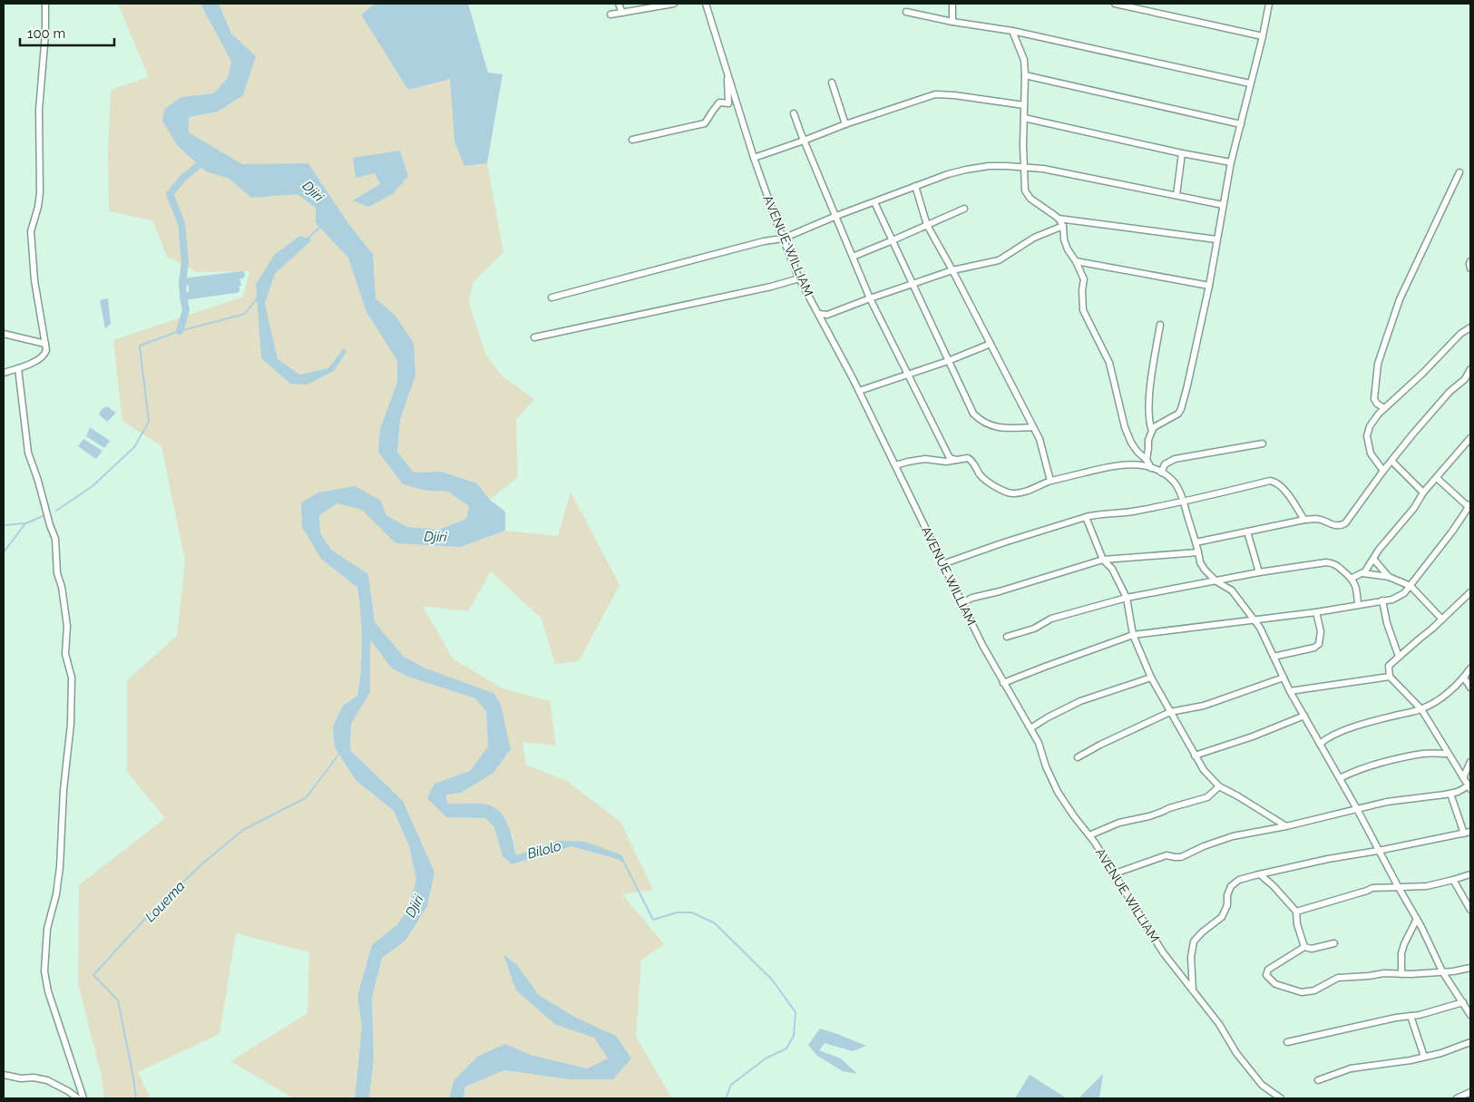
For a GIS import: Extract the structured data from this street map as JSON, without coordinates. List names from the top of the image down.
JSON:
{
  "streets": {
    "street": ["AVENUE WILLIAM"]
  },
  "water": ["Djiri", "Bilolo", "Louema"],
  "scale_bar": "100 m"
}
